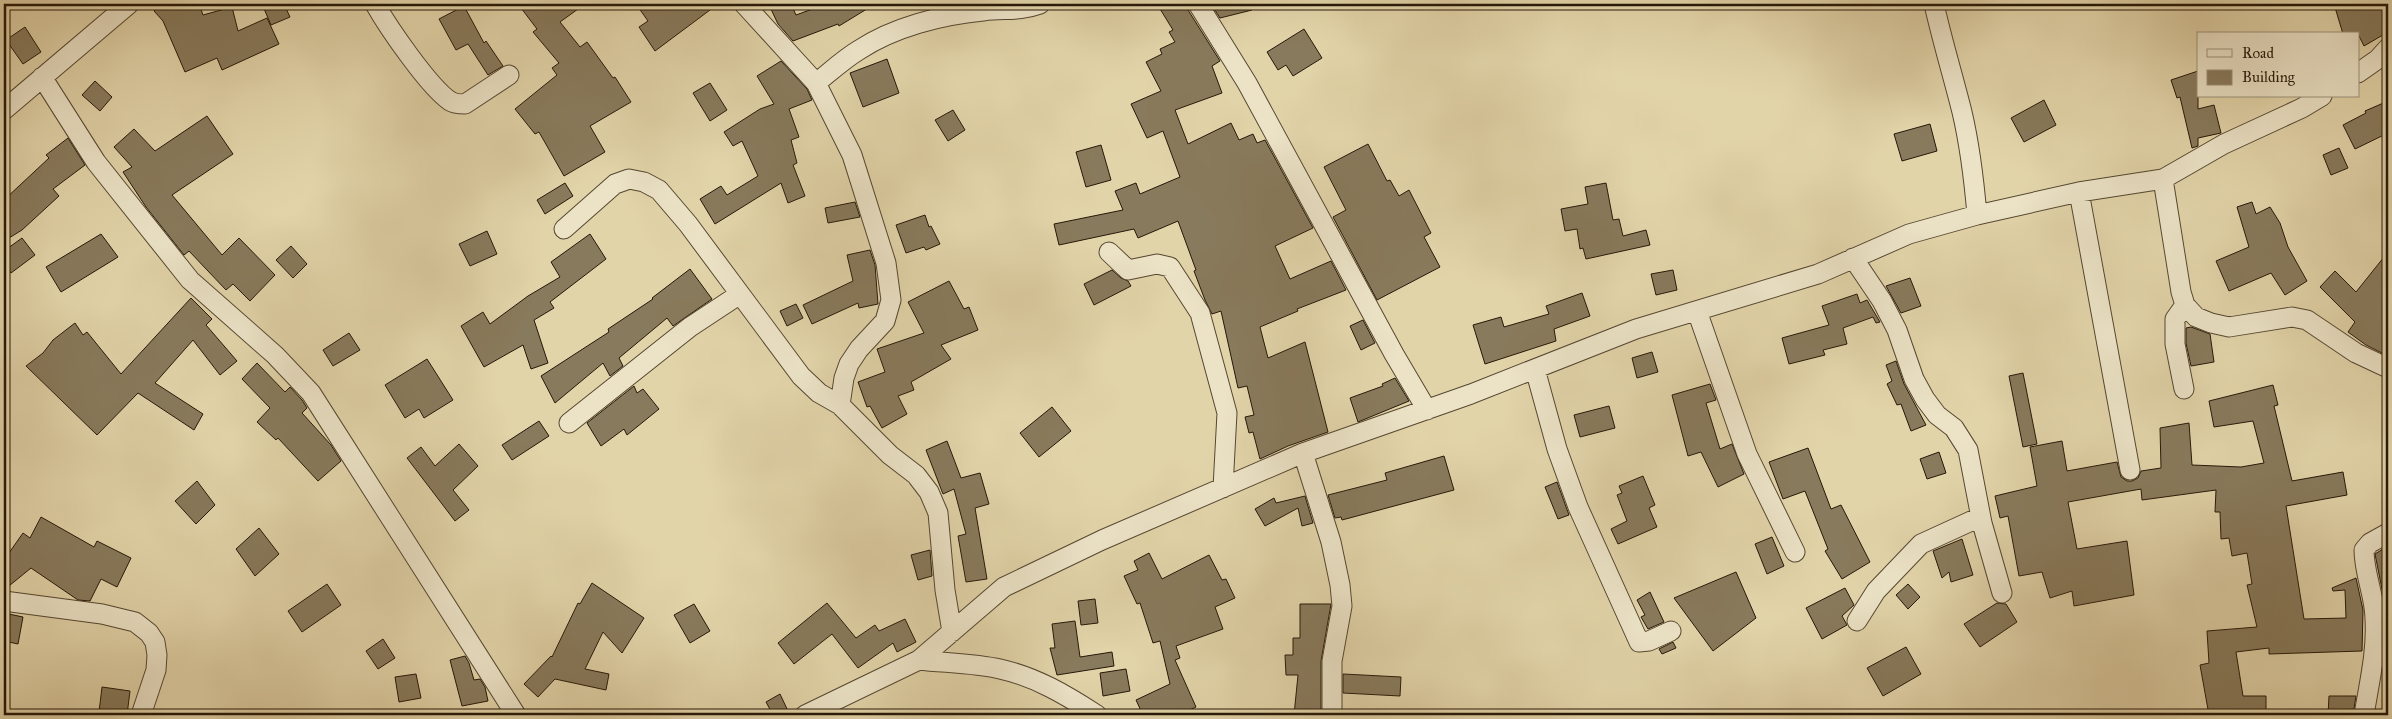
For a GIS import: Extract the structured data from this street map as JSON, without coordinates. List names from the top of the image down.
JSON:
{
  "legend": ["Road", "Building"]
}
